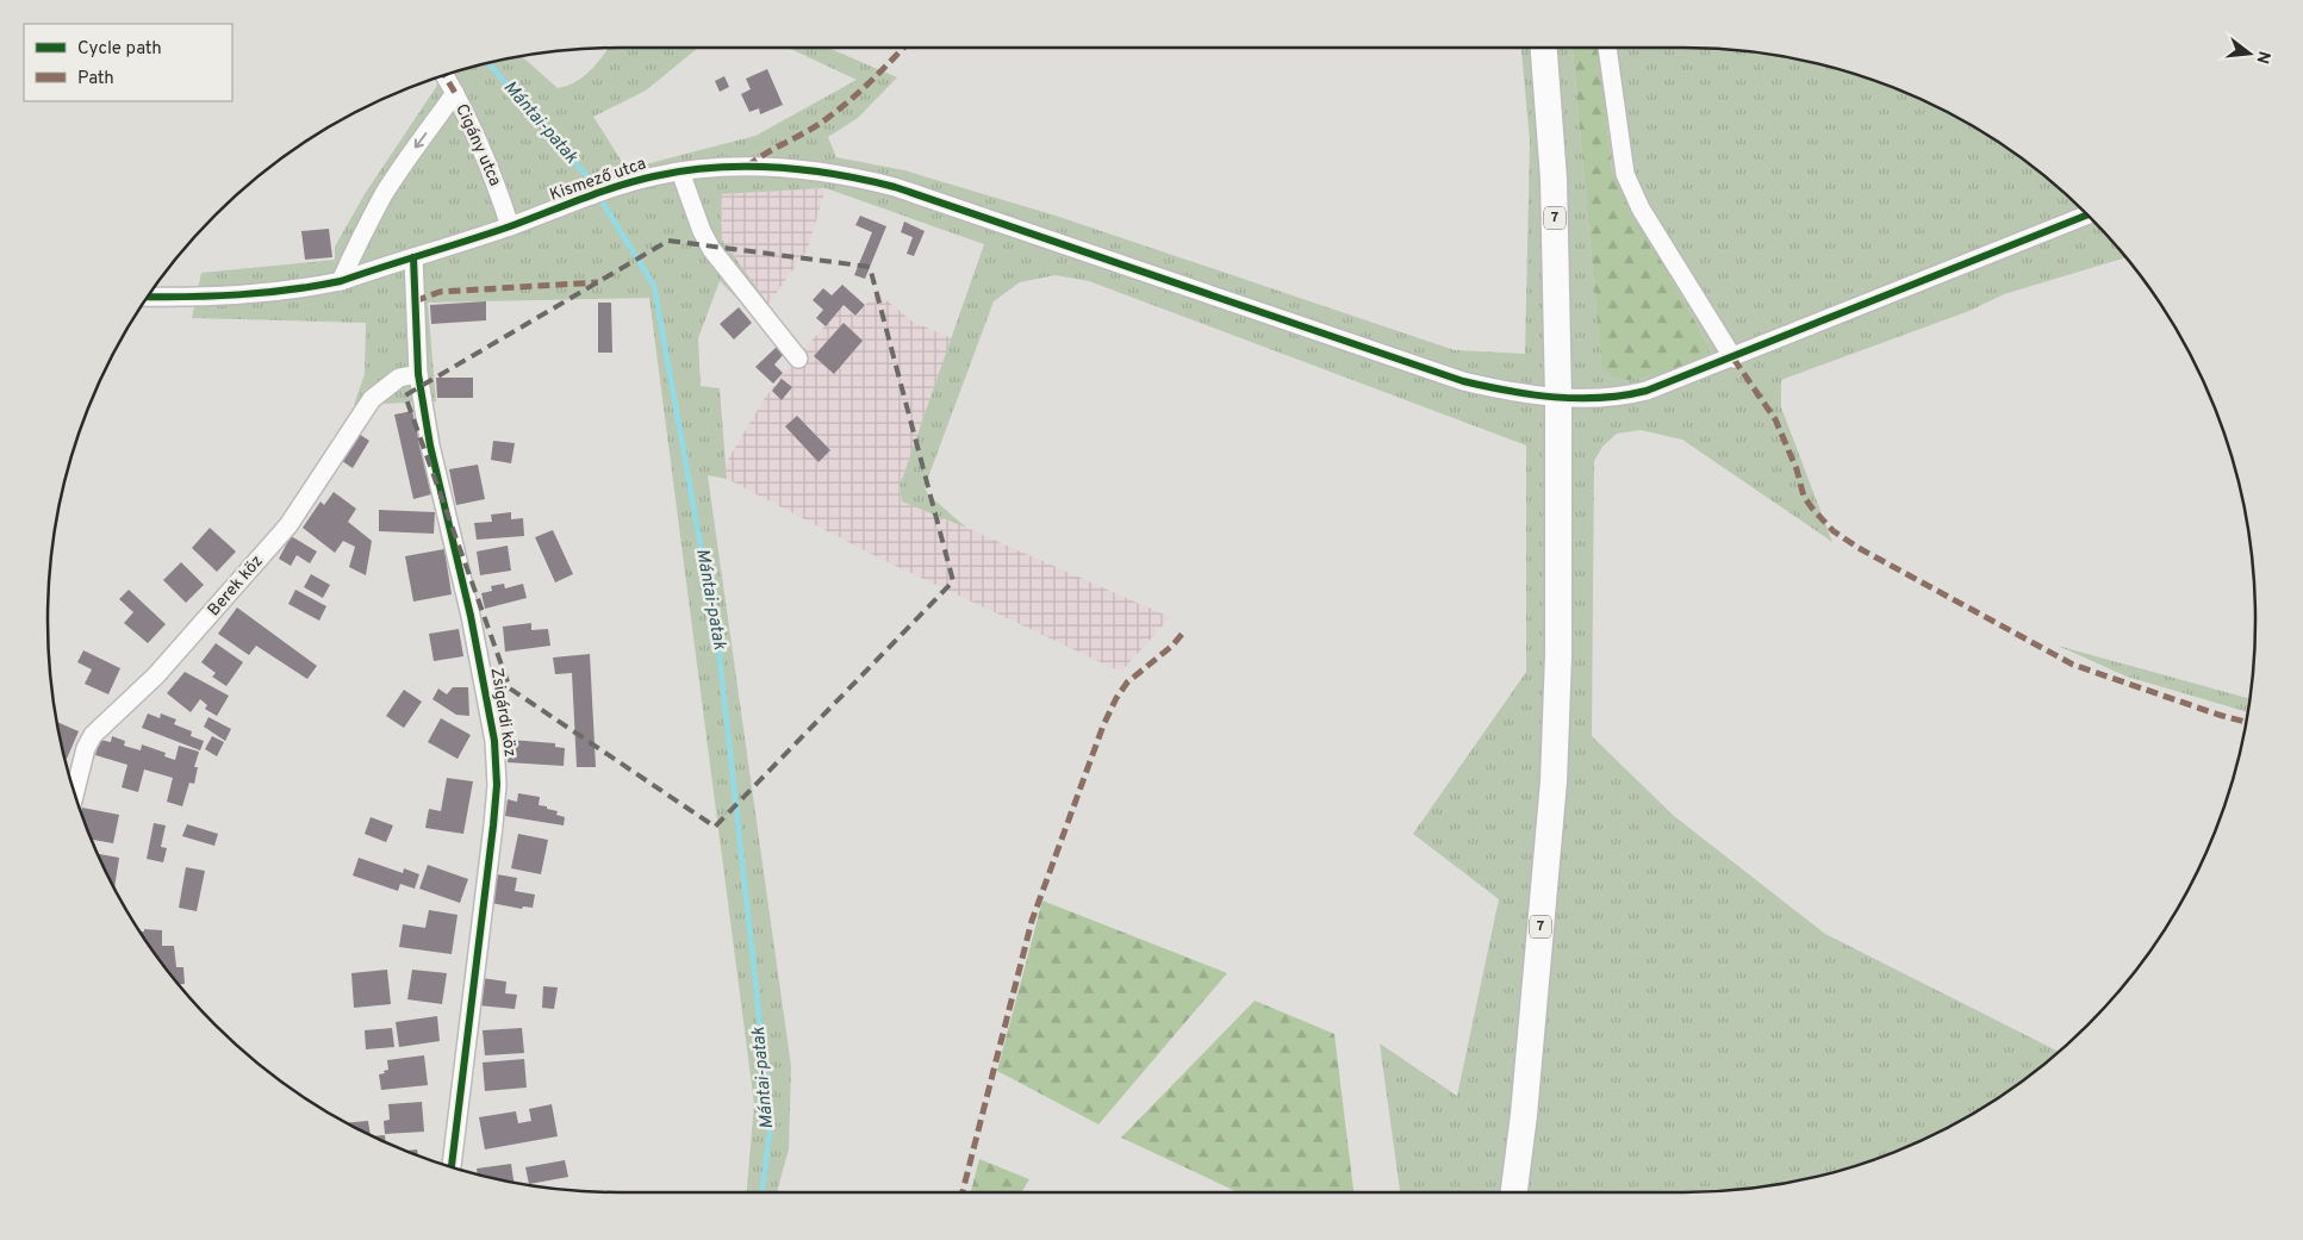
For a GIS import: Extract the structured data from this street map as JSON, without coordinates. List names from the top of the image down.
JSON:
{
  "streets": {
    "main road": ["7"],
    "street": [
      "Cigány utca",
      "Kismező utca",
      "Berek köz",
      "Zsigárdi köz"
    ]
  },
  "crossings": [
    ["Cigány utca", "Kismező utca"],
    ["Kismező utca", "7"],
    ["Kismező utca", "Zsigárdi köz"],
    ["Berek köz", "Zsigárdi köz"]
  ],
  "water": ["Mántai-patak"],
  "legend": ["Cycle path", "Path"],
  "north": "right"
}
